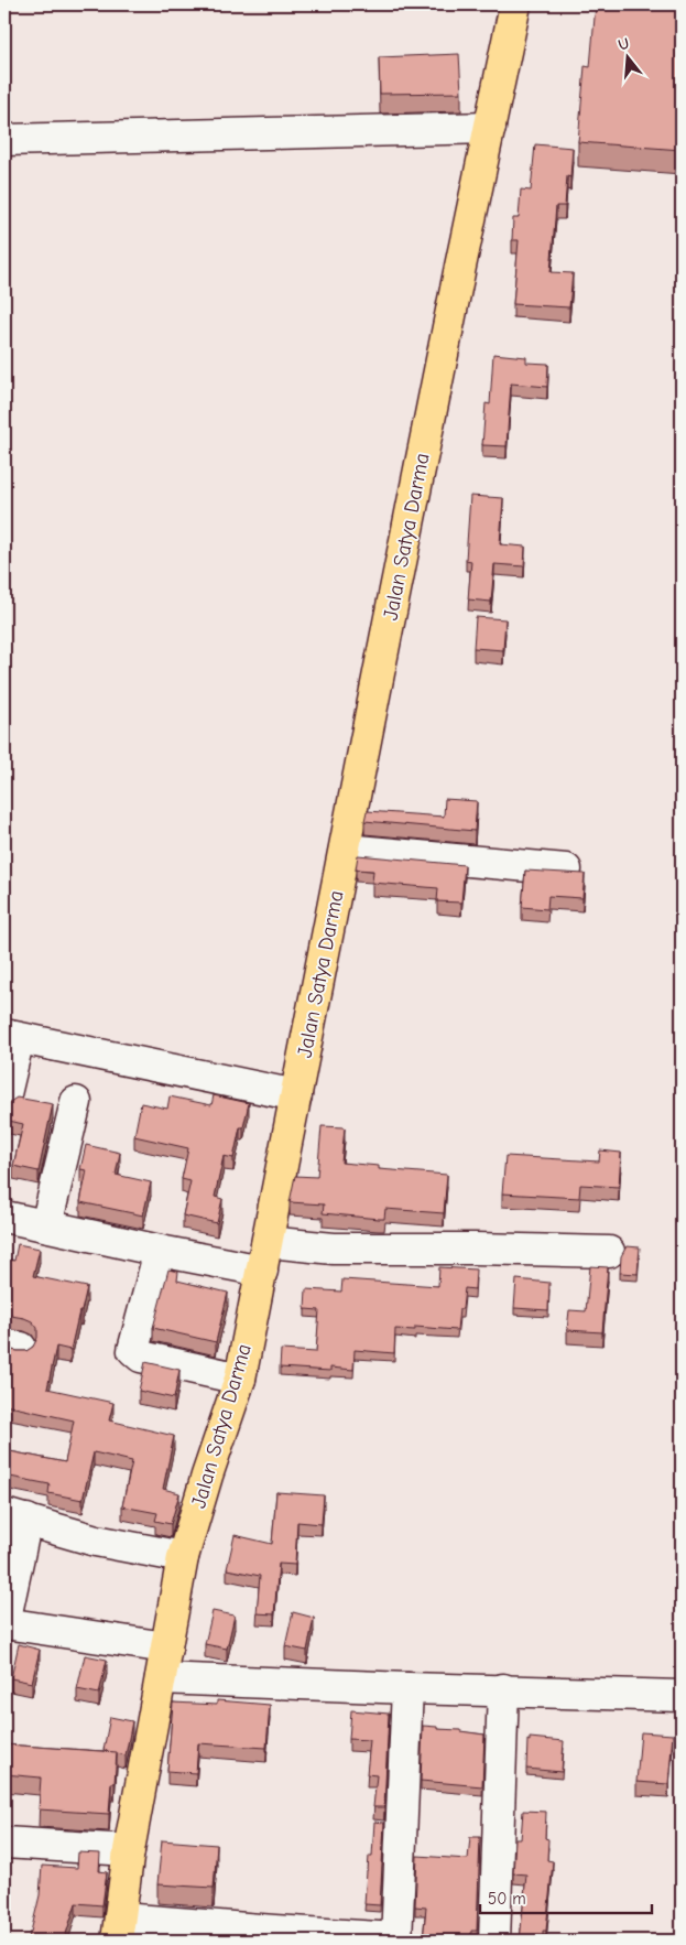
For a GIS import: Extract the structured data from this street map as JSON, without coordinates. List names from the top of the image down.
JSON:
{
  "streets": {
    "main road": ["Jalan Satya Darma"]
  },
  "scale_bar": "50 m",
  "north": "top"
}
